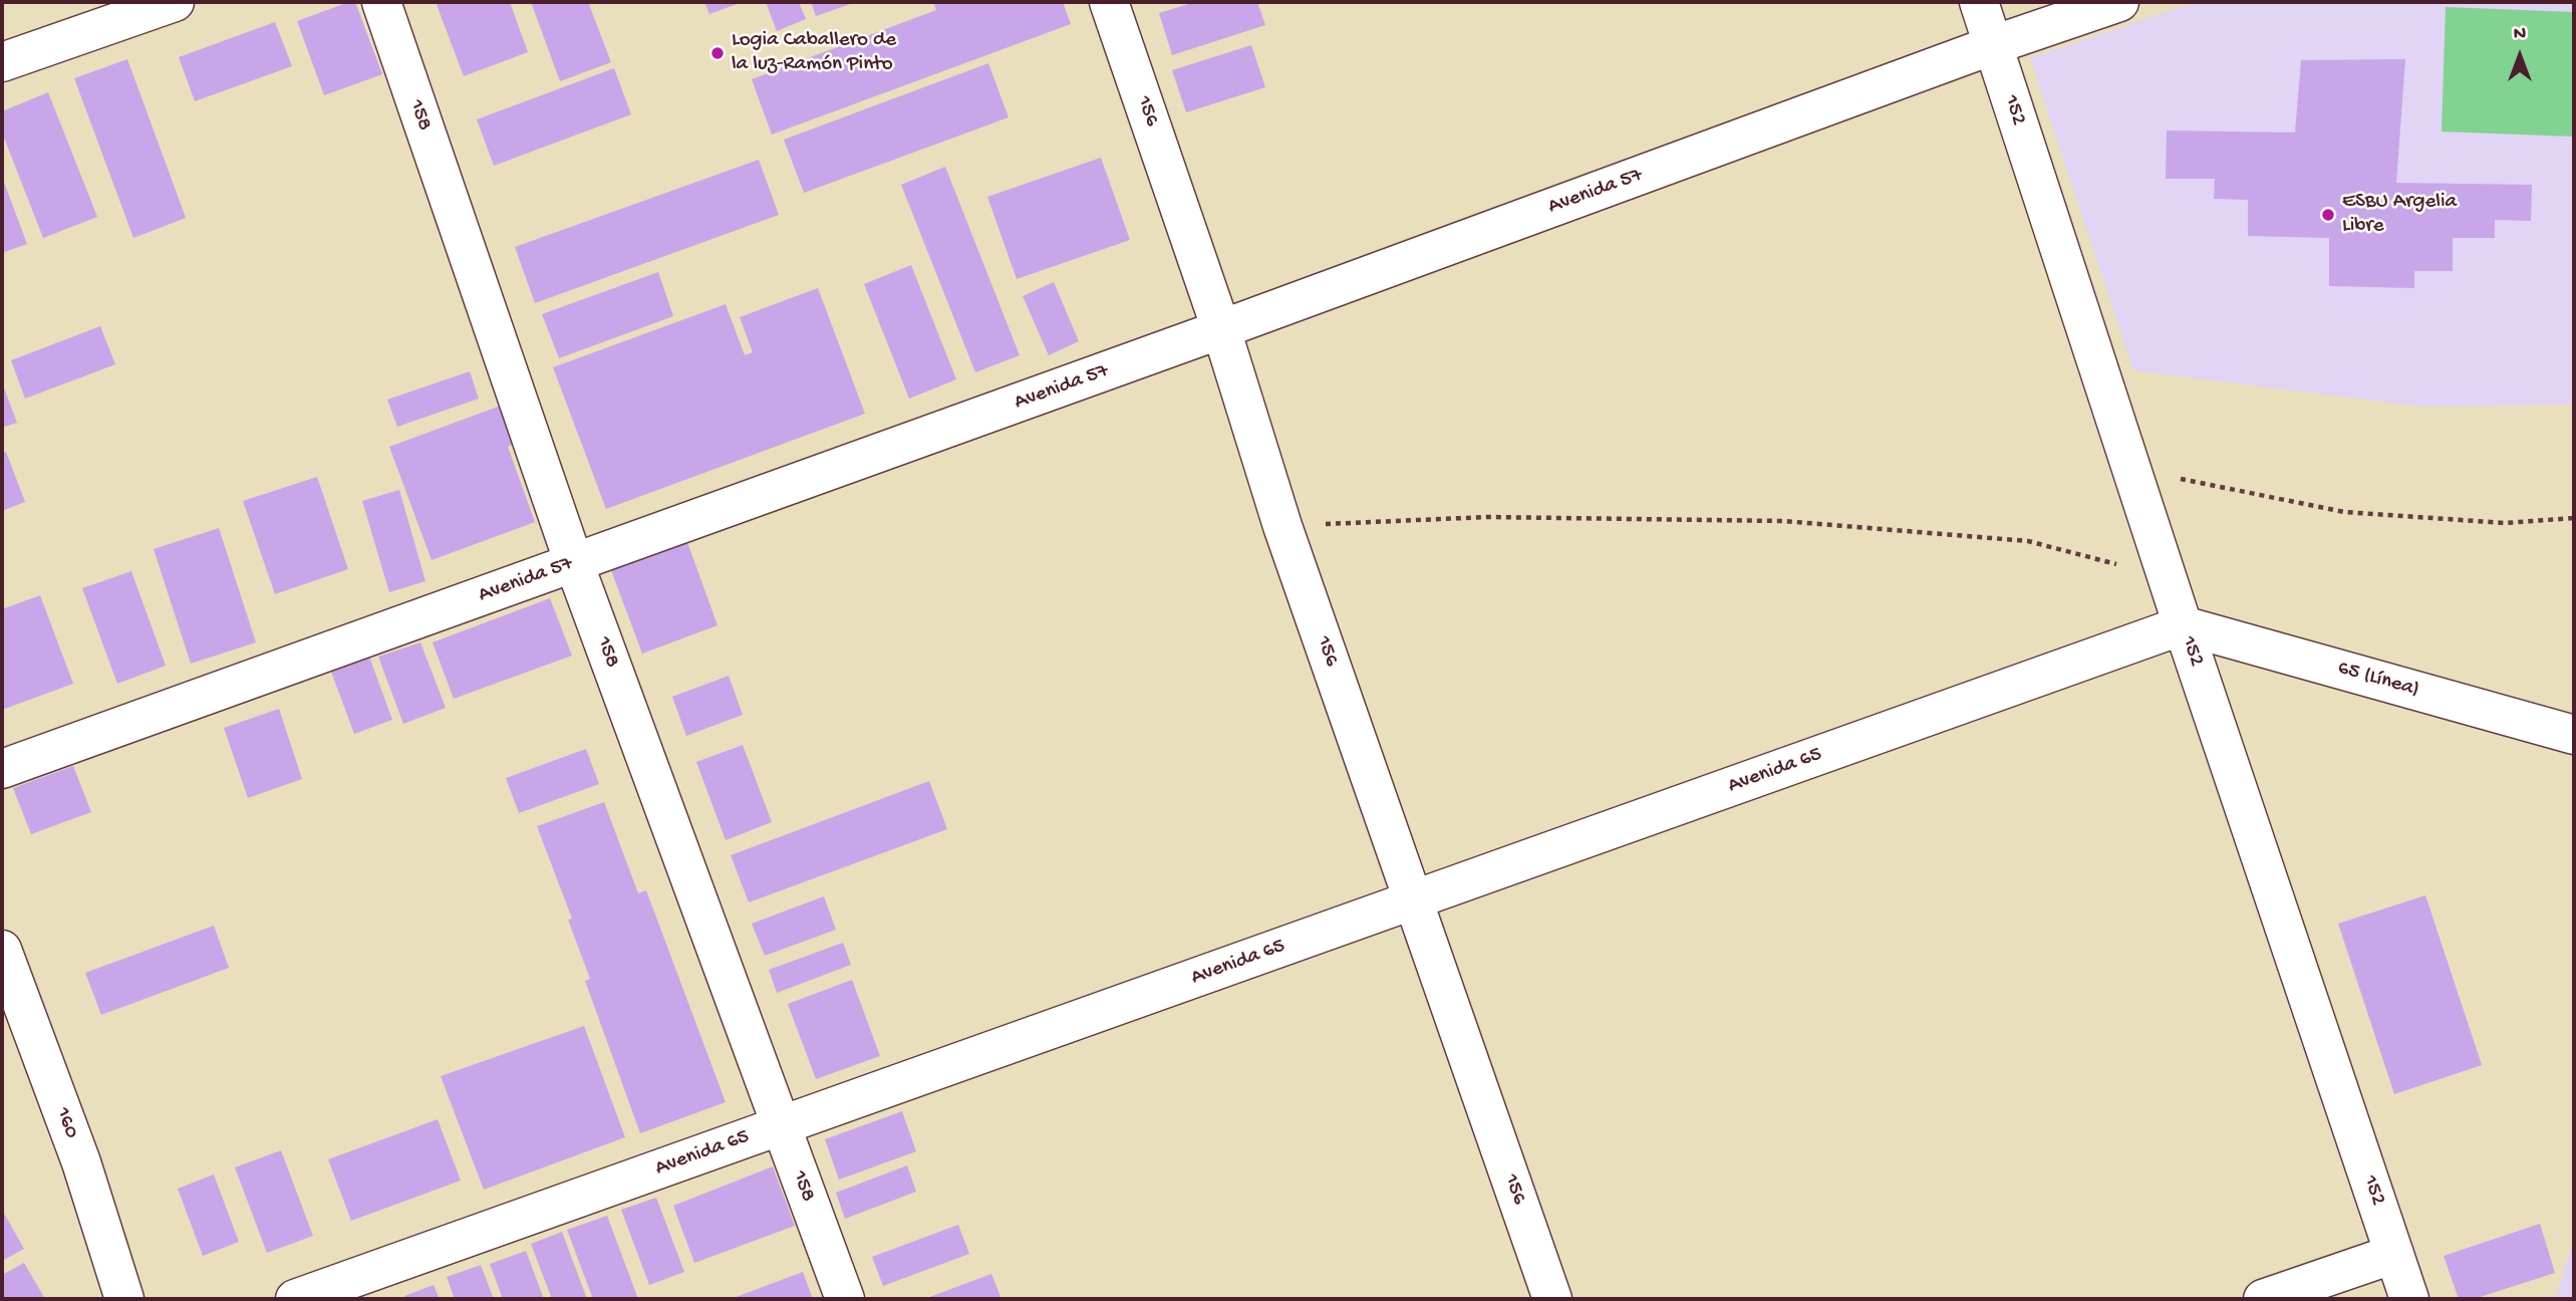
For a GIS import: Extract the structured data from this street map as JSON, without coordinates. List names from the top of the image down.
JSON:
{
  "streets": {
    "street": [
      "152",
      "156",
      "158",
      "Avenida 57",
      "65 (Línea)",
      "Avenida 65",
      "160"
    ]
  },
  "crossings": [
    ["152", "Avenida 57"],
    ["152", "65 (Línea)"],
    ["152", "Avenida 65"],
    ["156", "Avenida 57"],
    ["156", "Avenida 65"],
    ["158", "Avenida 57"],
    ["158", "Avenida 65"],
    ["65 (Línea)", "Avenida 65"]
  ],
  "places": ["Logia Caballero de la luz-Ramón Pinto", "ESBU Argelia Libre"],
  "north": "top"
}
